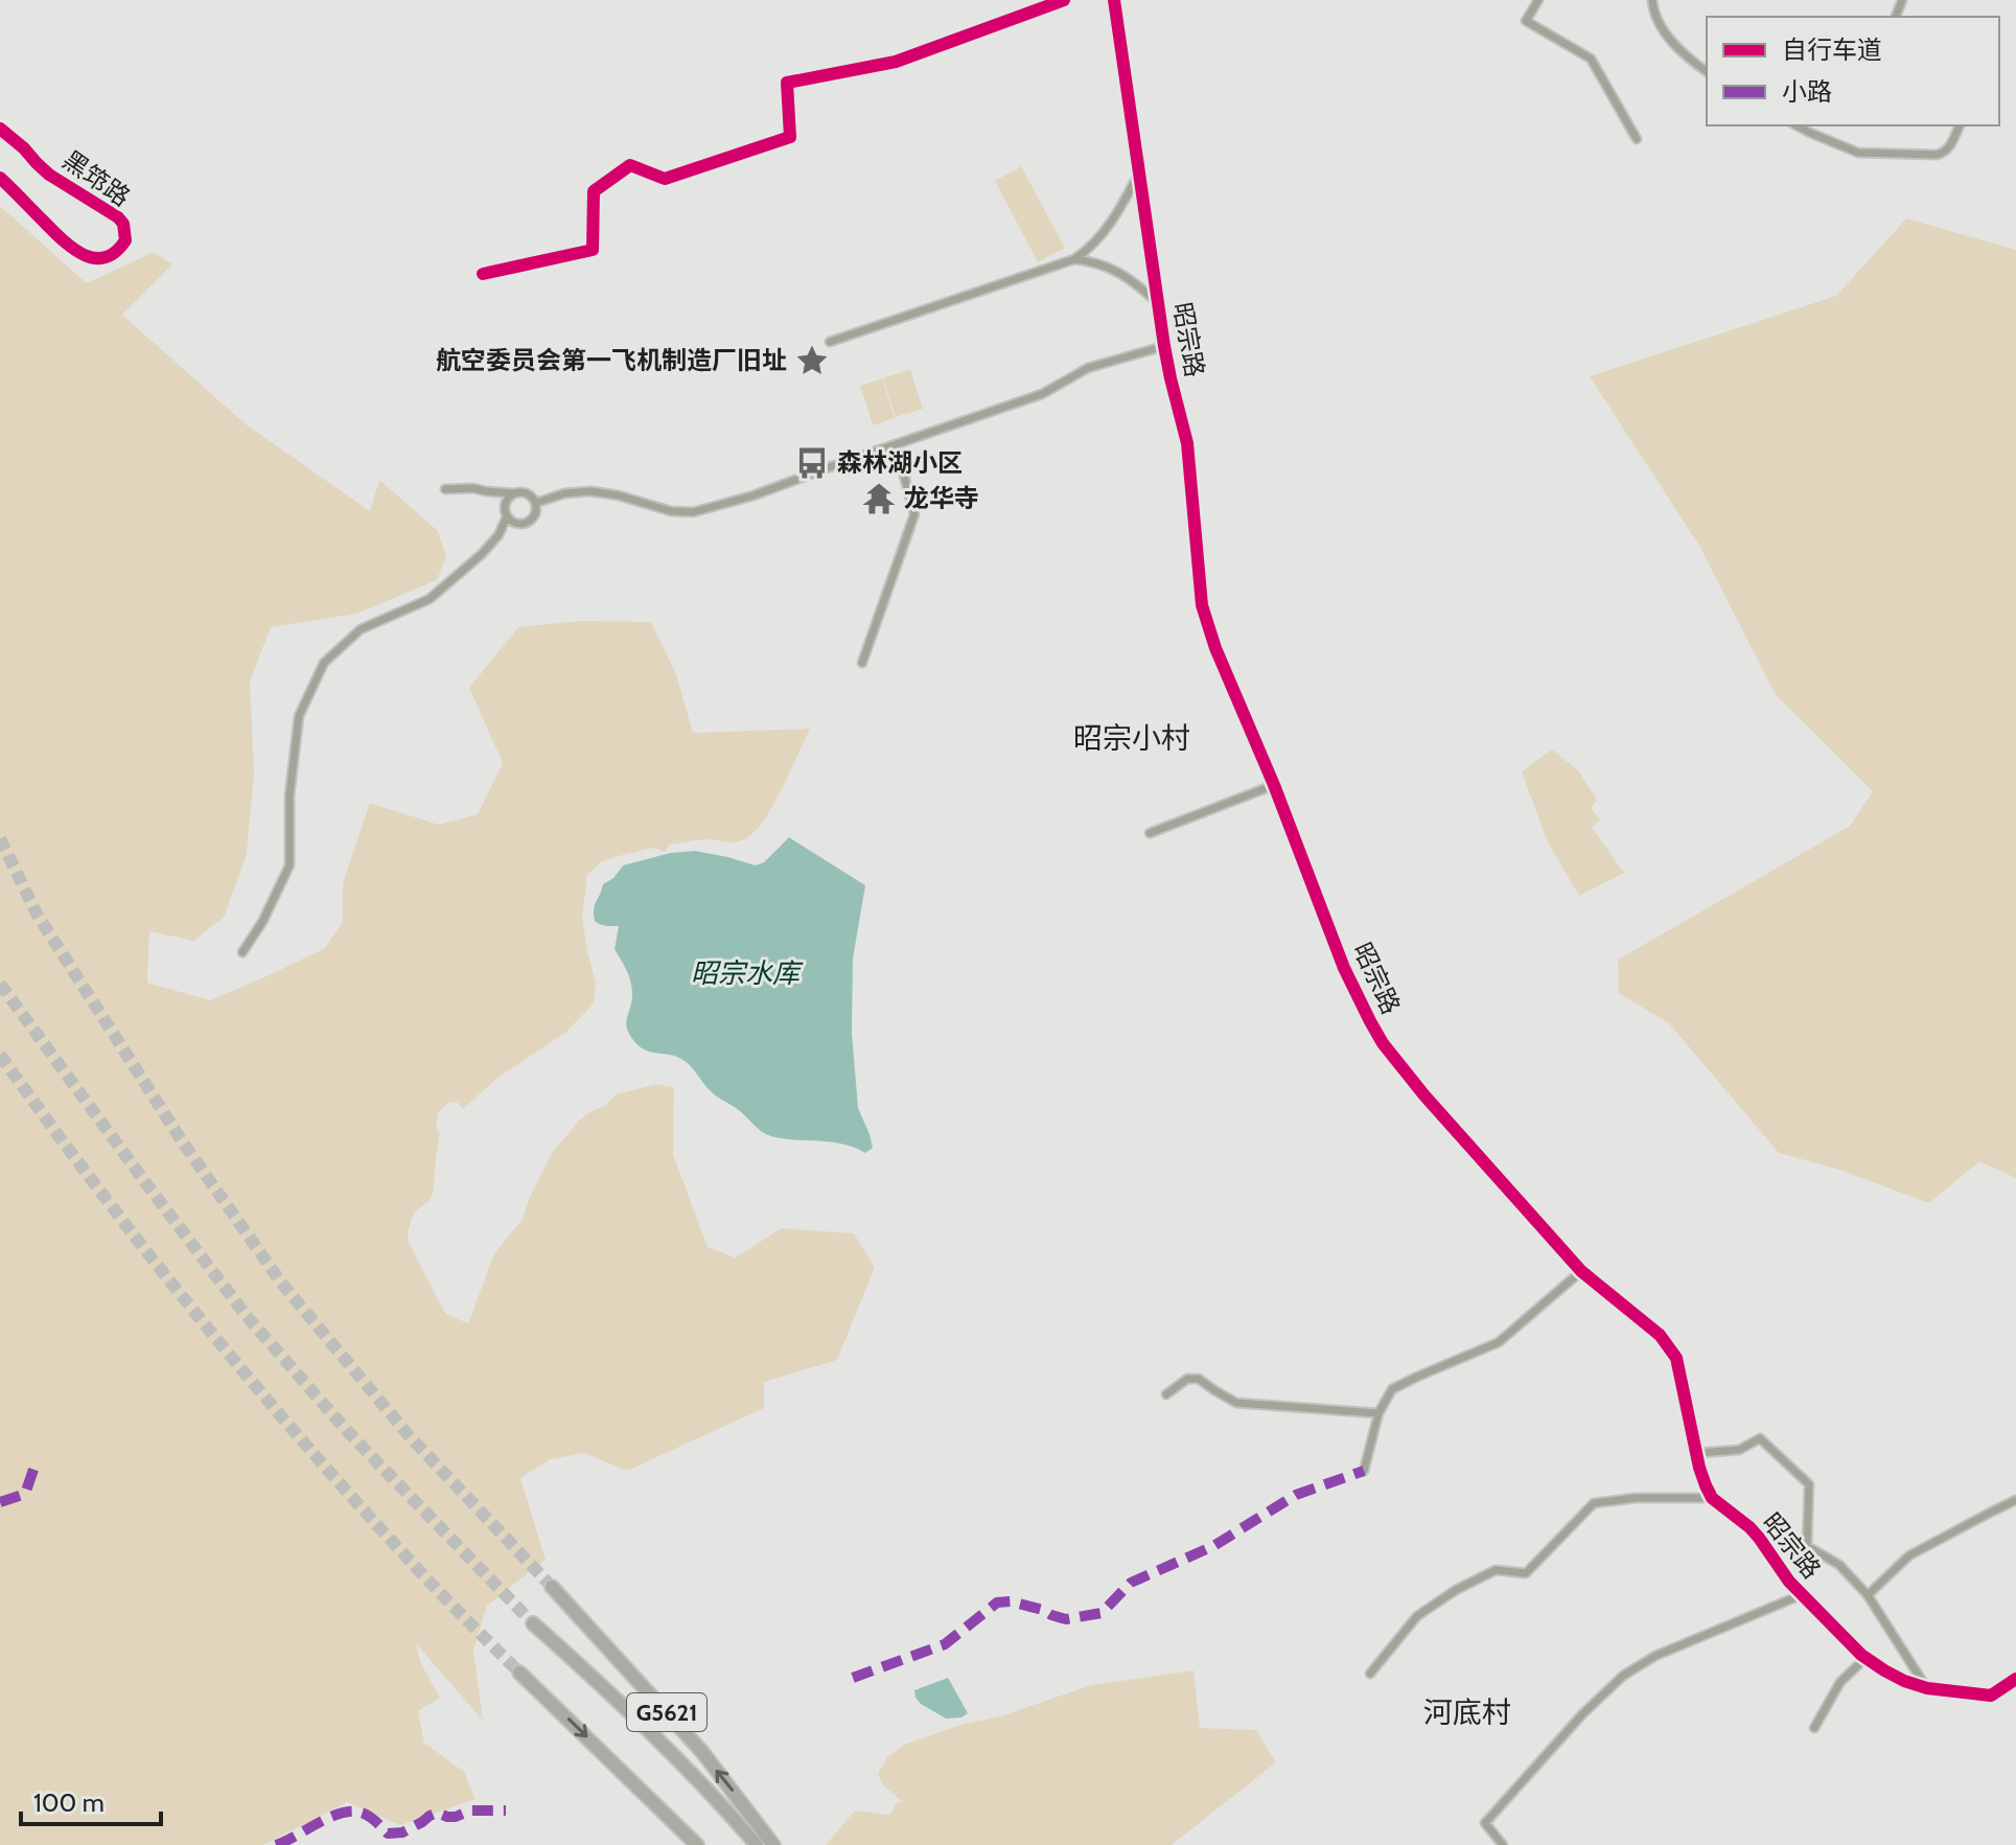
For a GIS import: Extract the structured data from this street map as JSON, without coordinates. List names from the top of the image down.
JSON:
{
  "streets": {
    "highway": ["G5621"],
    "main road": ["黑筇路"],
    "street": ["昭宗路"]
  },
  "districts": ["昭宗小村", "河底村"],
  "water": ["昭宗水库"],
  "places": {
    "place": ["航空委员会第一飞机制造厂旧址"],
    "bus stop": ["森林湖小区"],
    "temple": ["龙华寺"]
  },
  "legend": ["自行车道", "小路"],
  "scale_bar": "100 m"
}
